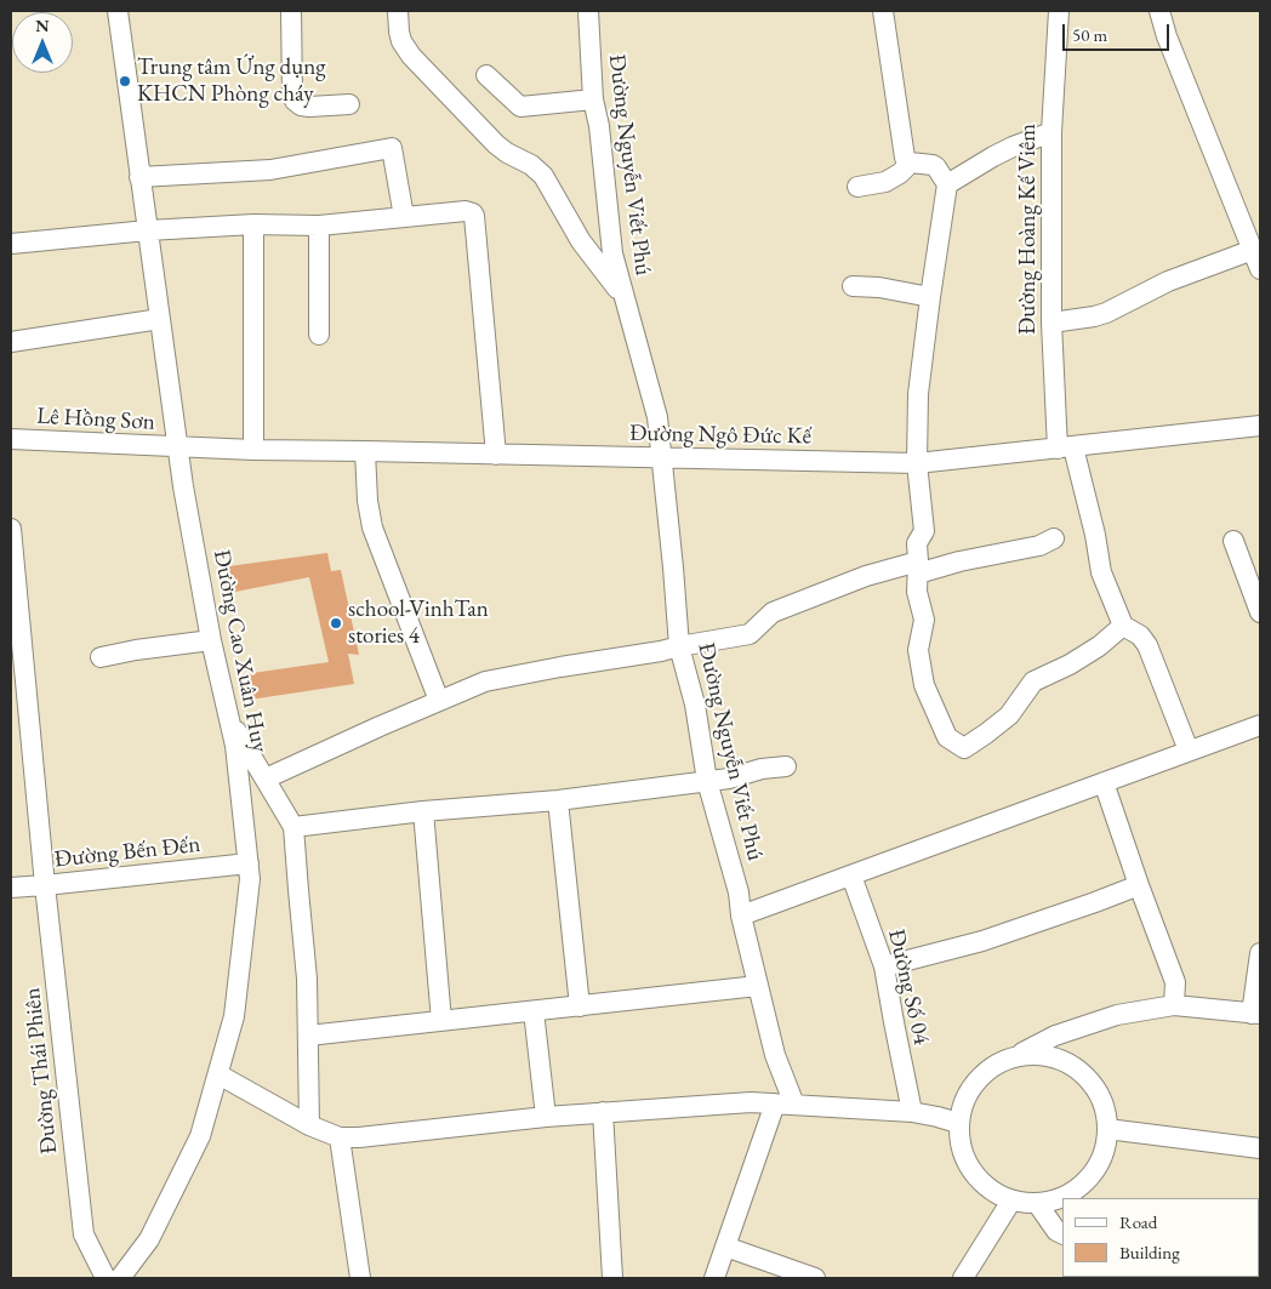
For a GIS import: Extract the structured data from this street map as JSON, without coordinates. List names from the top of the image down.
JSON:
{
  "streets": {
    "street": [
      "Đường Nguyễn Viết Phú",
      "Đường Hoàng Kế Viêm",
      "Lê Hồng Sơn",
      "Đường Ngô Đức Kế",
      "Đường Cao Xuân Huy",
      "Đường Bến Đến",
      "Đường Số 04",
      "Đường Thái Phiên"
    ]
  },
  "crossings": [
    ["Đường Nguyễn Viết Phú", "Đường Ngô Đức Kế"],
    ["Đường Hoàng Kế Viêm", "Đường Ngô Đức Kế"],
    ["Lê Hồng Sơn", "Đường Ngô Đức Kế"],
    ["Lê Hồng Sơn", "Đường Cao Xuân Huy"],
    ["Đường Ngô Đức Kế", "Đường Cao Xuân Huy"],
    ["Đường Cao Xuân Huy", "Đường Bến Đến"],
    ["Đường Bến Đến", "Đường Thái Phiên"]
  ],
  "places": ["Trung tâm Ứng dụng KHCN Phòng cháy", "school-VinhTan stories 4"],
  "legend": ["Road", "Building"],
  "scale_bar": "50 m",
  "north": "top"
}
